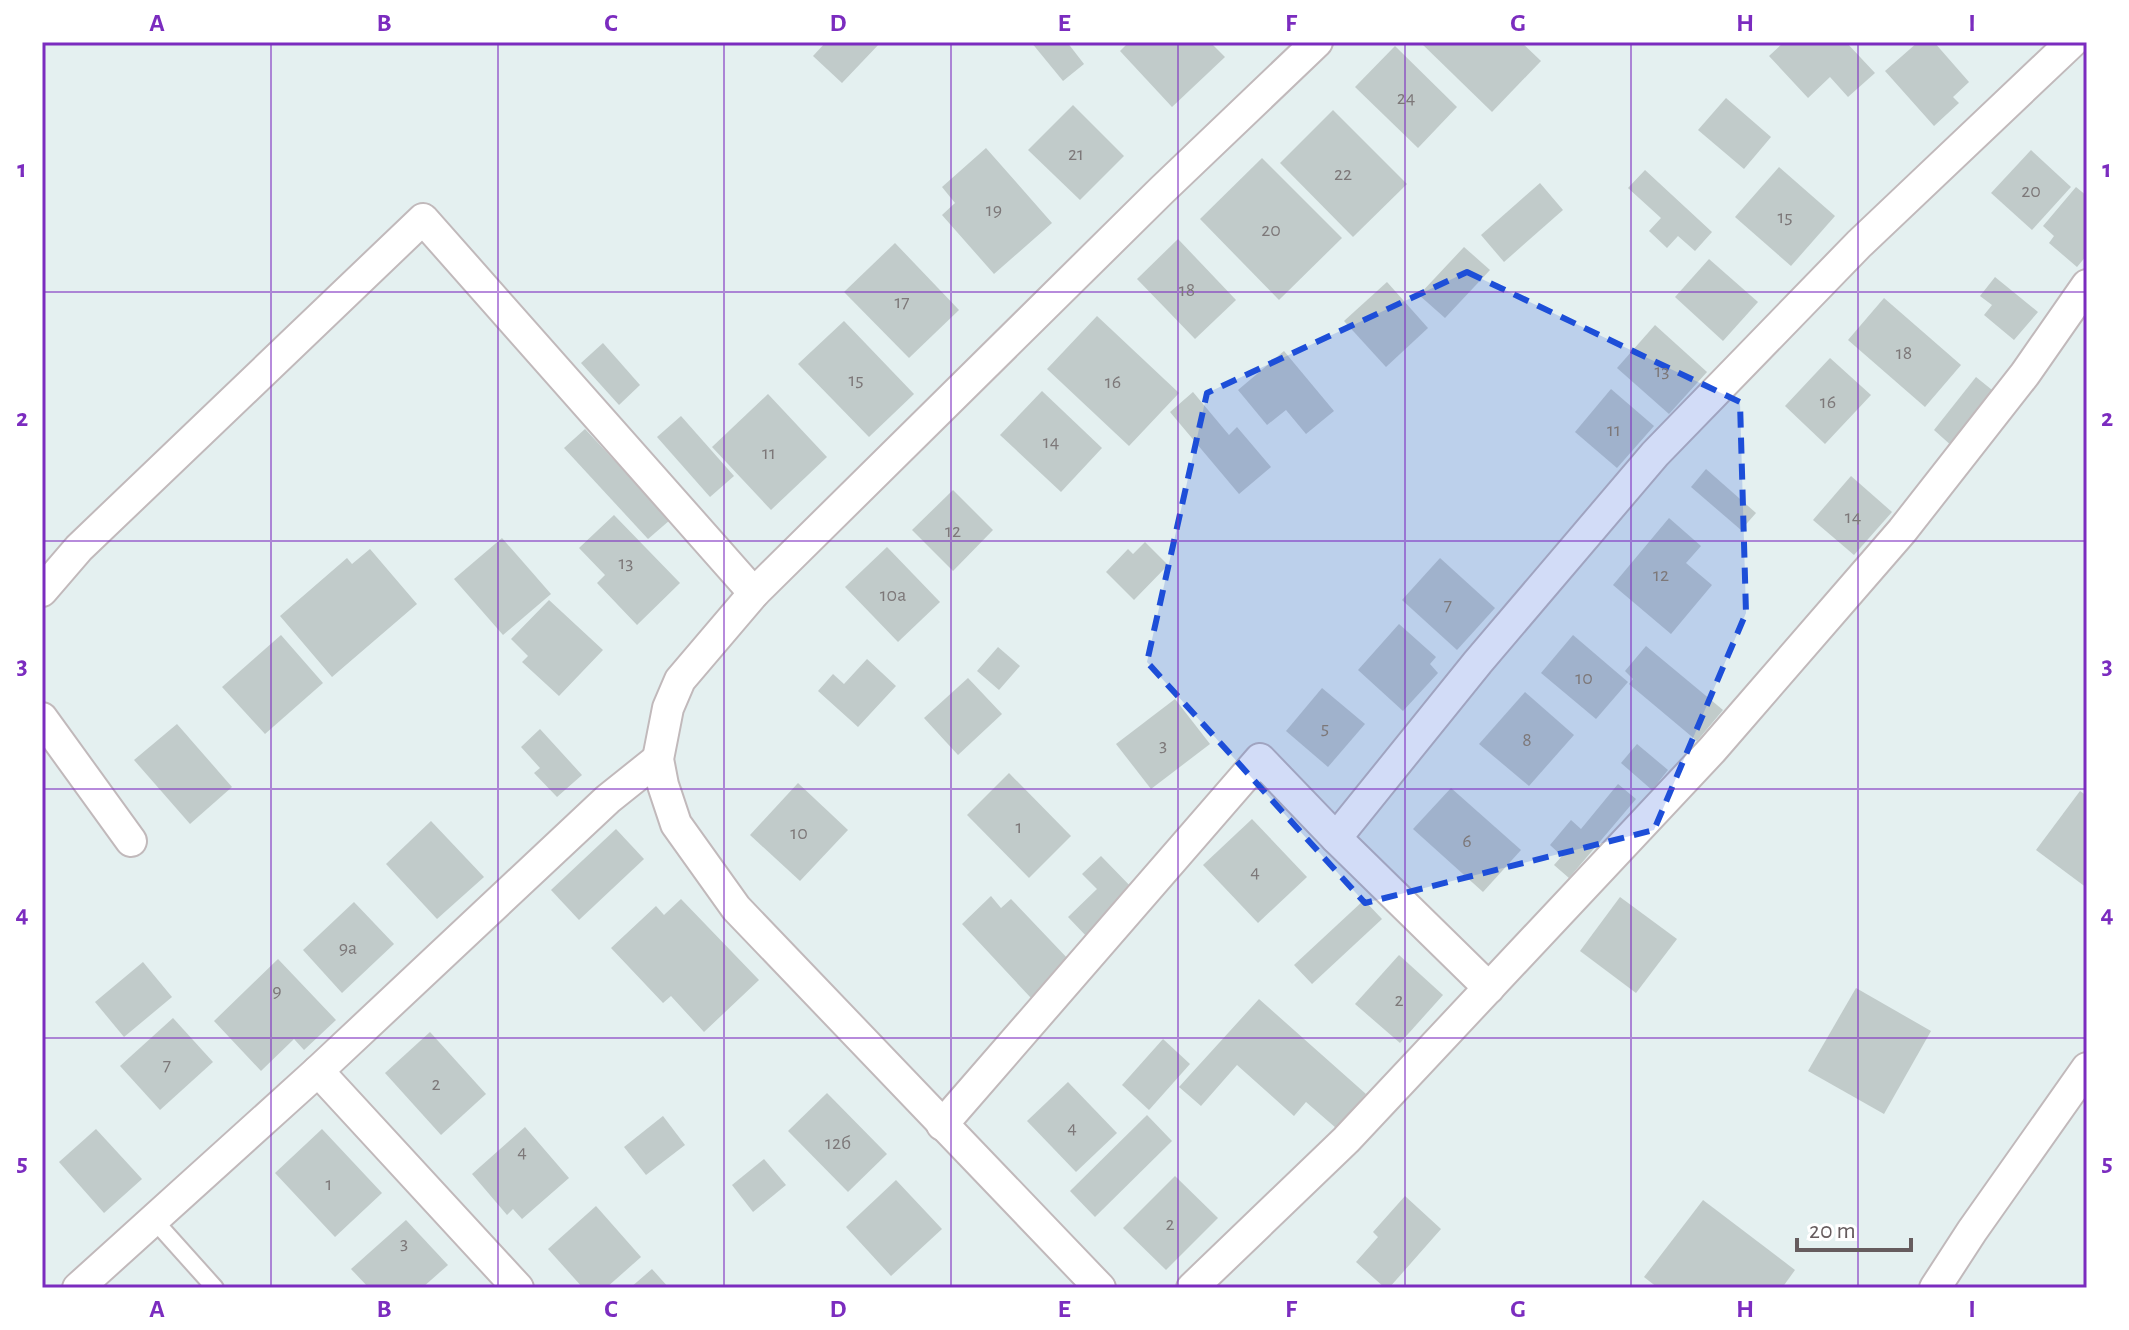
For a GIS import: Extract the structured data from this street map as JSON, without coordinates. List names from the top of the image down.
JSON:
{
  "house_numbers": [
    "24",
    "21",
    "22",
    "20",
    "19",
    "15",
    "20",
    "18",
    "17",
    "18",
    "13",
    "15",
    "16",
    "16",
    "11",
    "14",
    "11",
    "14",
    "12",
    "13",
    "12",
    "10а",
    "7",
    "10",
    "5",
    "8",
    "3",
    "1",
    "10",
    "6",
    "4",
    "9а",
    "9",
    "2",
    "7",
    "2",
    "4",
    "12б",
    "4",
    "1",
    "2",
    "3"
  ],
  "scale_bar": "20 m",
  "grid": {
    "columns": [
      "A",
      "B",
      "C",
      "D",
      "E",
      "F",
      "G",
      "H",
      "I"
    ],
    "rows": [
      "1",
      "2",
      "3",
      "4",
      "5"
    ]
  }
}
